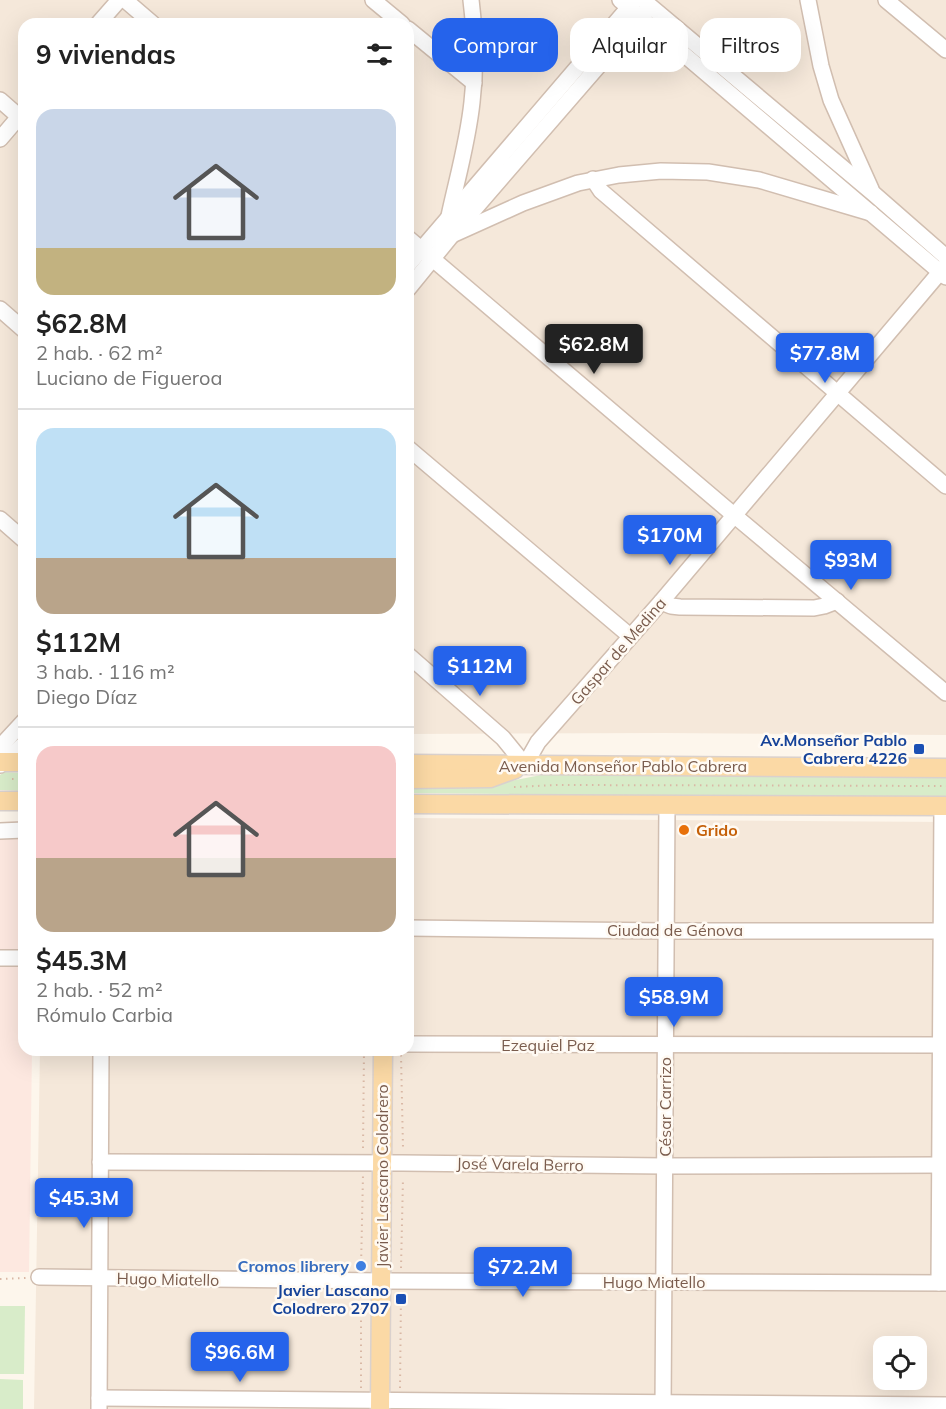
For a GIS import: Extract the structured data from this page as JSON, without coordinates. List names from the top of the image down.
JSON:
{
  "streets": {
    "main road": ["Avenida Monseñor Pablo Cabrera", "Javier Lascano Colodrero"],
    "street": [
      "Gaspar de Medina",
      "Ciudad de Génova",
      "Ezequiel Paz",
      "César Carrizo",
      "José Varela Berro",
      "Hugo Miatello"
    ]
  },
  "crossings": [
    ["Gaspar de Medina", "Avenida Monseñor Pablo Cabrera"],
    ["Ciudad de Génova", "César Carrizo"],
    ["Ezequiel Paz", "César Carrizo"],
    ["César Carrizo", "José Varela Berro"],
    ["César Carrizo", "Hugo Miatello"],
    ["José Varela Berro", "Javier Lascano Colodrero"],
    ["Javier Lascano Colodrero", "Hugo Miatello"]
  ],
  "places": {
    "transit": ["Av.Monseñor Pablo Cabrera 4226", "Javier Lascano Colodrero 2707"],
    "other": ["Grido", "Cromos librery"]
  },
  "page": {
    "chip": ["Comprar", "Alquilar", "Filtros"],
    "heading": "9 viviendas",
    "list": [
      {
        "name": "$62.8M",
        "note": "2 hab. · 62 m² · Luciano de Figueroa"
      },
      {
        "name": "$112M",
        "note": "3 hab. · 116 m² · Diego Díaz"
      },
      {
        "name": "$45.3M",
        "note": "2 hab. · 52 m² · Rómulo Carbia"
      }
    ],
    "price": [
      "$62.8M",
      "$77.8M",
      "$170M",
      "$93M",
      "$112M",
      "$58.9M",
      "$45.3M",
      "$72.2M",
      "$96.6M"
    ]
  }
}
